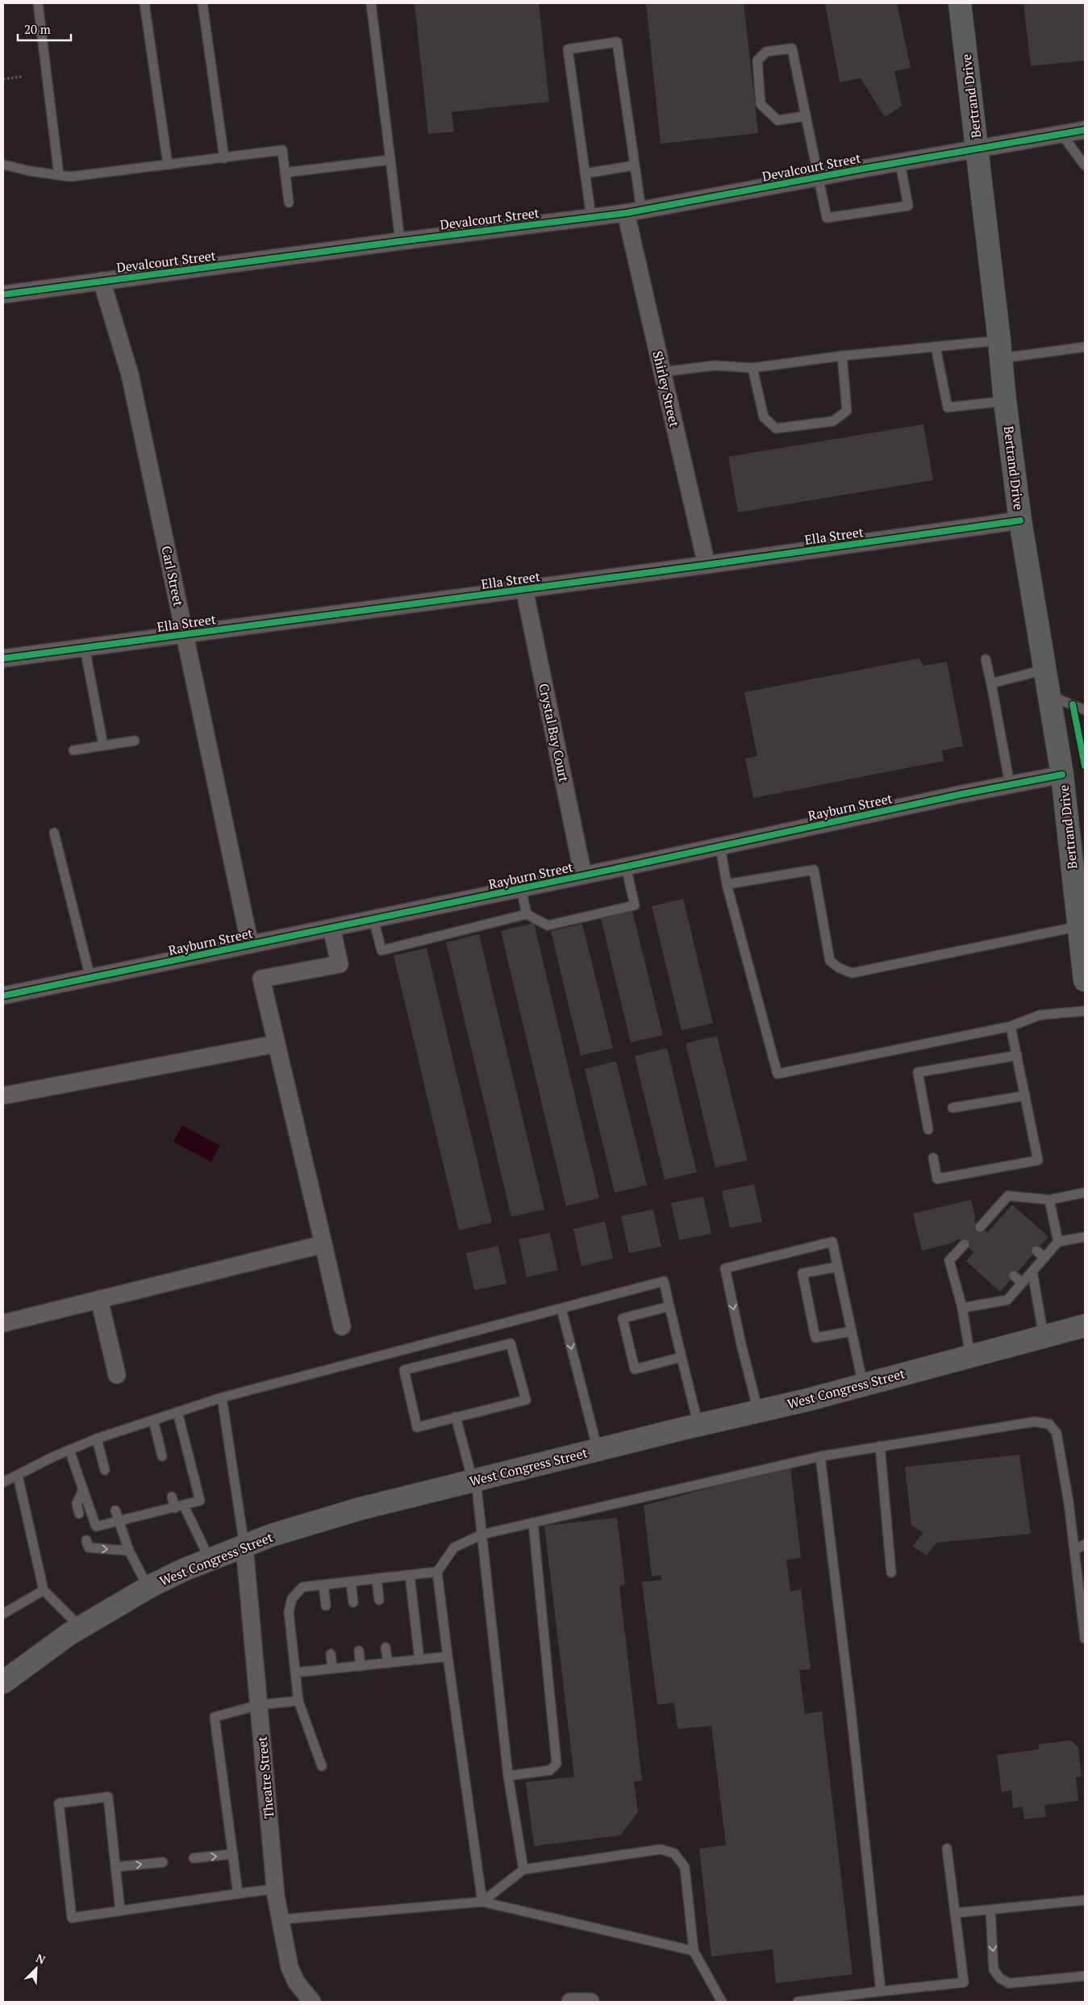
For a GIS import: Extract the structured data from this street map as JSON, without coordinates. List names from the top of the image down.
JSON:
{
  "streets": {
    "main road": ["Bertrand Drive", "West Congress Street"],
    "street": [
      "Devalcourt Street",
      "Shirley Street",
      "Ella Street",
      "Carl Street",
      "Crystal Bay Court",
      "Rayburn Street",
      "Theatre Street"
    ]
  },
  "crossings": [
    ["Bertrand Drive", "Devalcourt Street"],
    ["Bertrand Drive", "Ella Street"],
    ["Bertrand Drive", "Rayburn Street"],
    ["Devalcourt Street", "Shirley Street"],
    ["Devalcourt Street", "Carl Street"],
    ["Shirley Street", "Ella Street"],
    ["Ella Street", "Carl Street"],
    ["Ella Street", "Crystal Bay Court"],
    ["Carl Street", "Rayburn Street"],
    ["Crystal Bay Court", "Rayburn Street"],
    ["West Congress Street", "Theatre Street"]
  ],
  "scale_bar": "20 m",
  "north": "top right"
}
